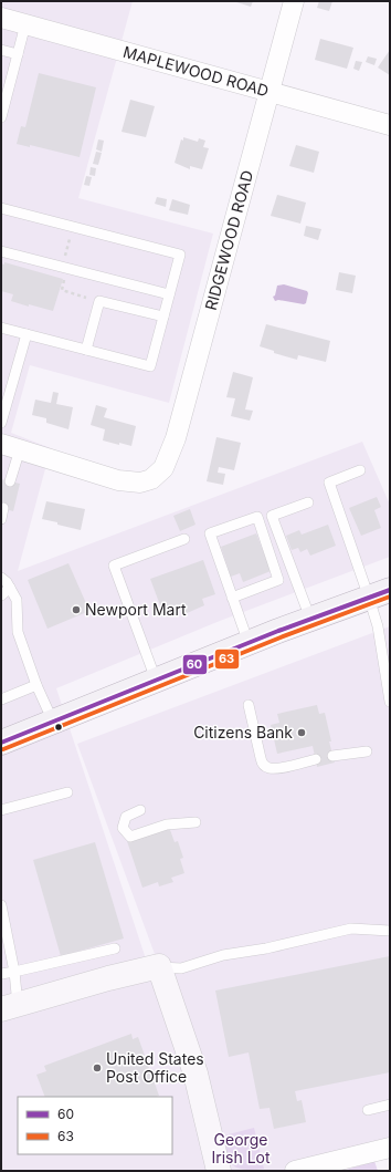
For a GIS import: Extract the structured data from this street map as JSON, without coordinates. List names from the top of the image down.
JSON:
{
  "streets": {
    "street": ["MAPLEWOOD ROAD", "RIDGEWOOD ROAD"]
  },
  "crossings": [
    ["MAPLEWOOD ROAD", "RIDGEWOOD ROAD"]
  ],
  "parks": ["George Irish Lot"],
  "places": ["Newport Mart", "Citizens Bank", "United States Post Office"],
  "lines": ["transit line 60", "transit line 63"],
  "legend": ["60", "63"]
}
